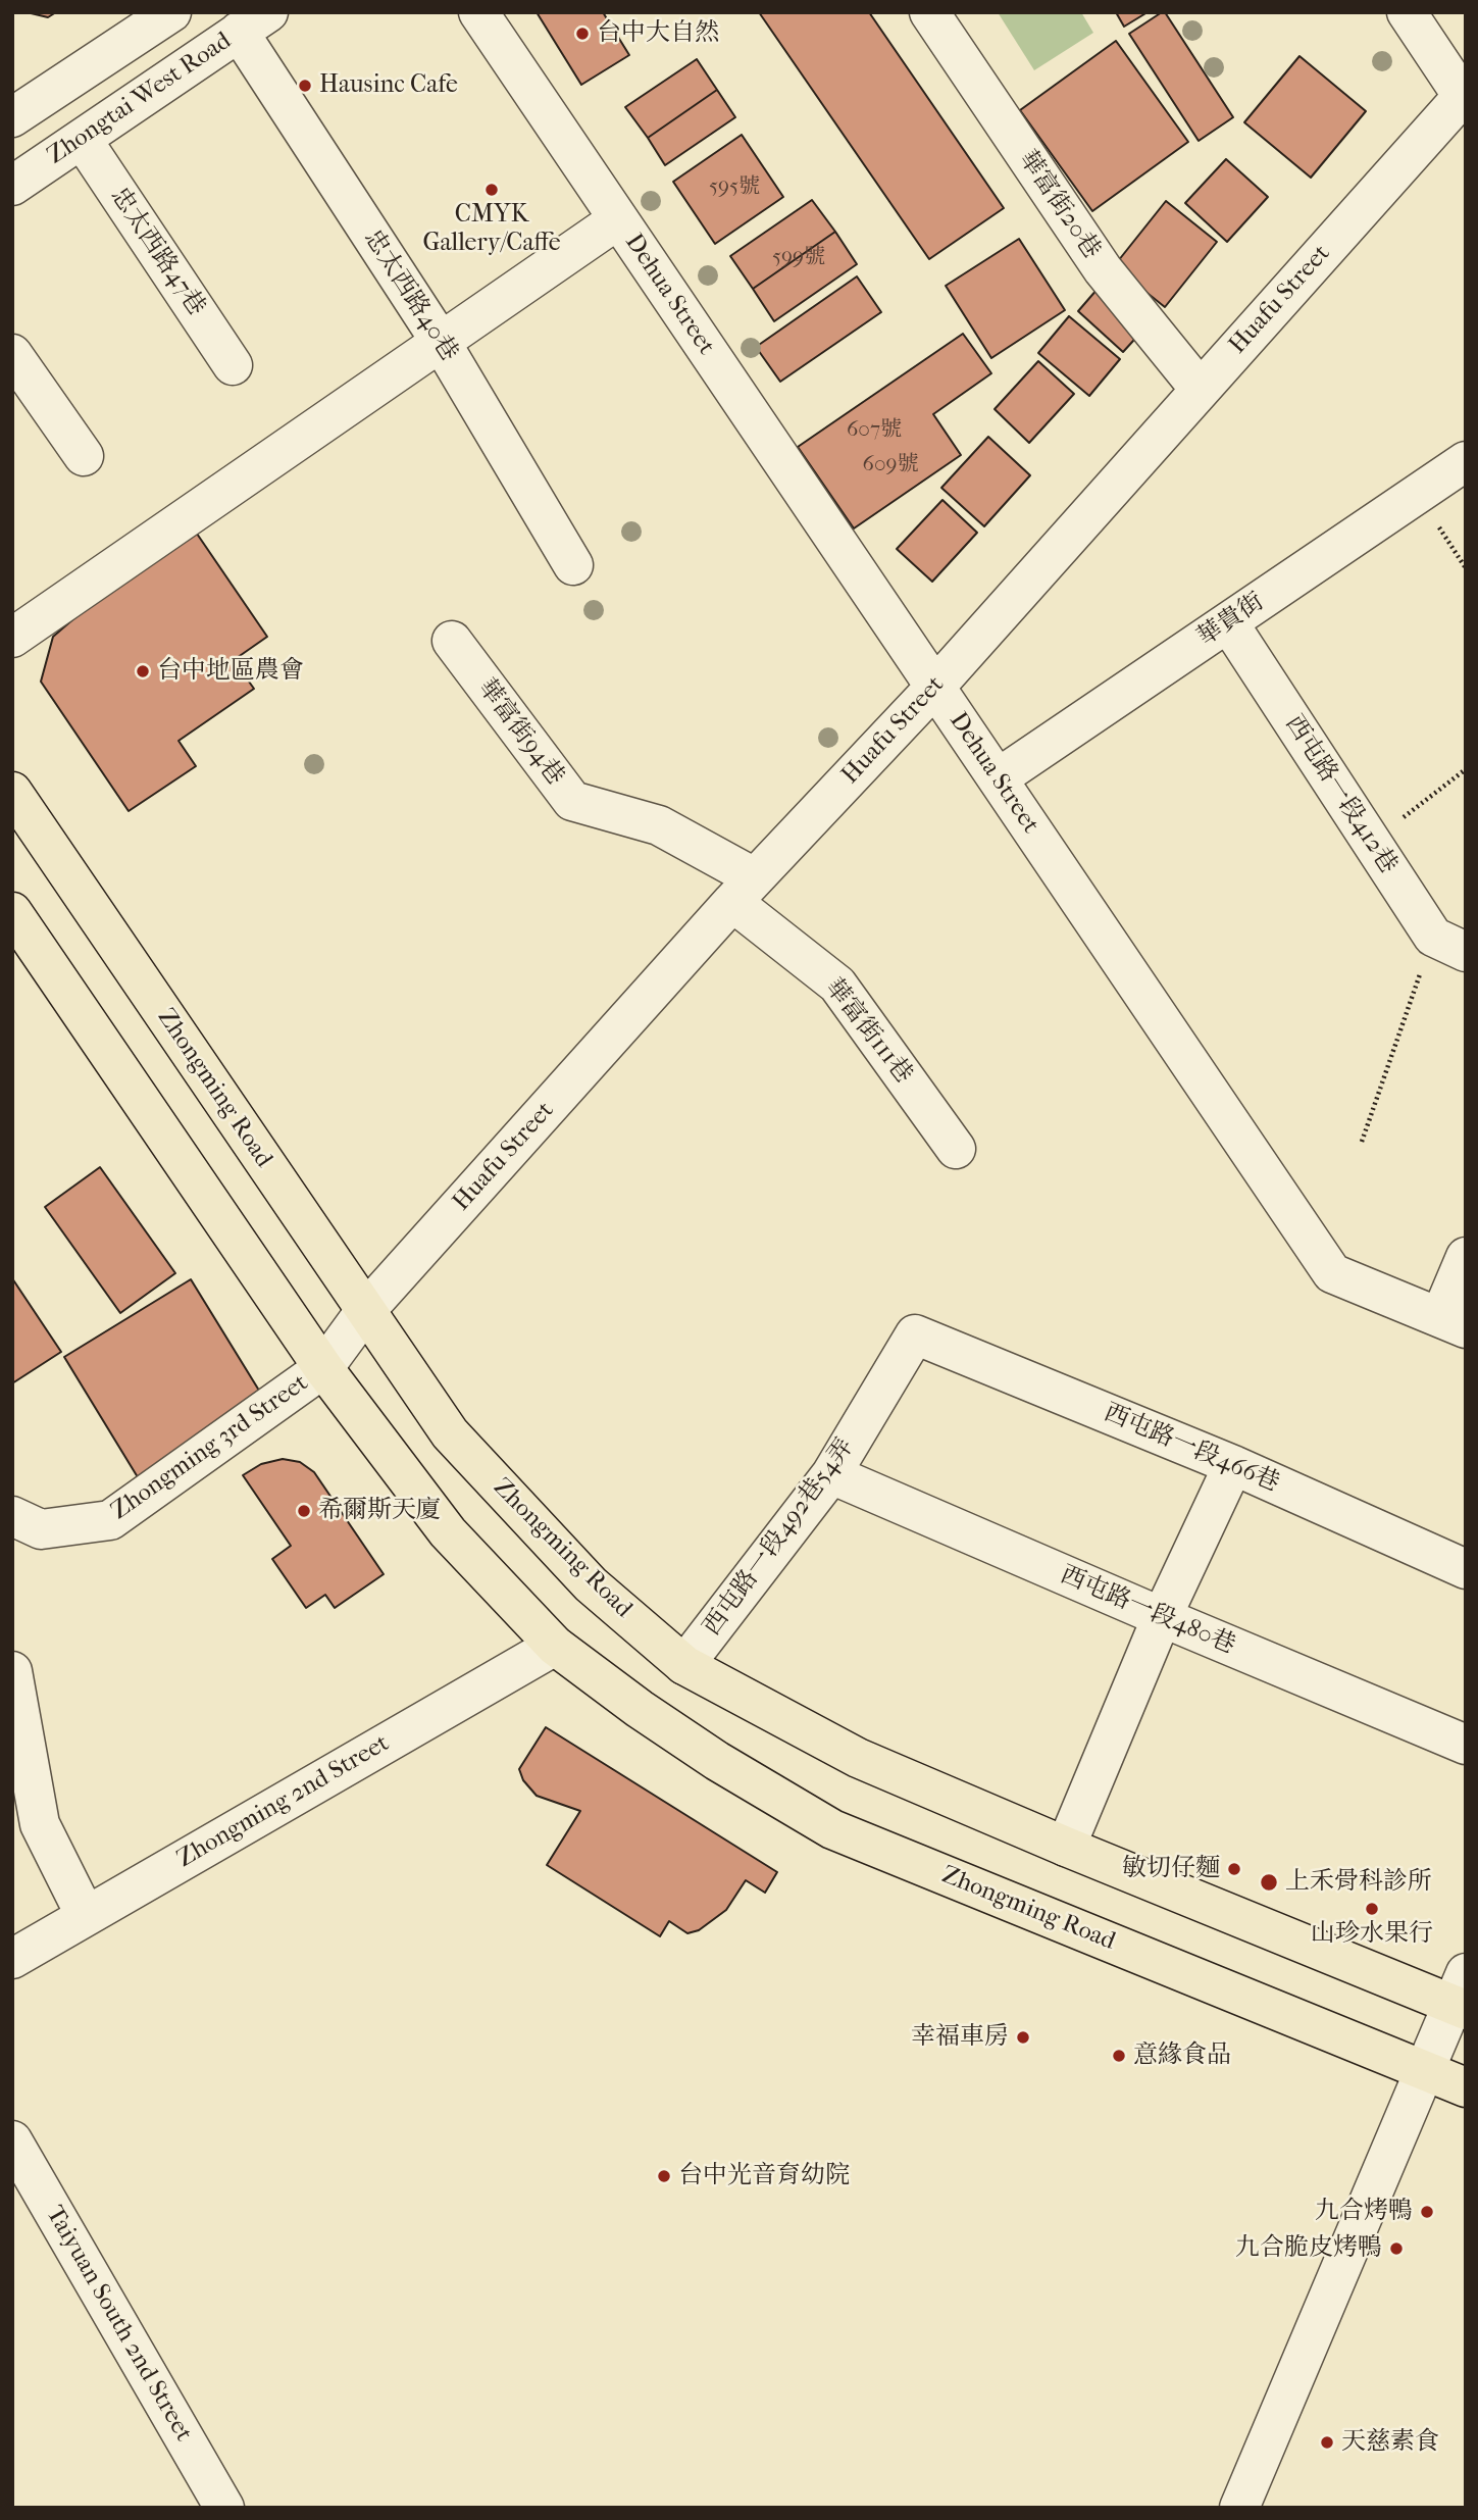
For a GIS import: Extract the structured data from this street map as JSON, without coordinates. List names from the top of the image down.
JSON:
{
  "streets": {
    "main road": ["Zhongming Road"],
    "street": [
      "Zhongtai West Road",
      "華富街20巷",
      "忠太西路47巷",
      "Dehua Street",
      "忠太西路40巷",
      "Huafu Street",
      "華貴街",
      "華富街94巷",
      "西屯路一段412巷",
      "華富街111巷",
      "Zhongming 3rd Street",
      "西屯路一段466巷",
      "西屯路一段492巷54弄",
      "西屯路一段480巷",
      "Zhongming 2nd Street",
      "Taiyuan South 2nd Street"
    ]
  },
  "crossings": [
    ["Zhongtai West Road", "忠太西路47巷"],
    ["Zhongtai West Road", "忠太西路40巷"],
    ["華富街20巷", "Huafu Street"],
    ["Dehua Street", "Huafu Street"],
    ["Dehua Street", "華貴街"],
    ["Huafu Street", "華富街94巷"],
    ["Huafu Street", "華富街111巷"],
    ["Huafu Street", "Zhongming Road"],
    ["Huafu Street", "Zhongming 3rd Street"],
    ["華貴街", "西屯路一段412巷"],
    ["華富街94巷", "華富街111巷"],
    ["Zhongming Road", "Zhongming 3rd Street"],
    ["Zhongming Road", "西屯路一段492巷54弄"],
    ["Zhongming Road", "Zhongming 2nd Street"],
    ["西屯路一段466巷", "西屯路一段492巷54弄"],
    ["西屯路一段492巷54弄", "西屯路一段480巷"]
  ],
  "places": [
    "台中大自然",
    "Hausinc Cafe",
    "CMYK Gallery/Caffe",
    "台中地區農會",
    "希爾斯天廈",
    "敏切仔麵",
    "上禾骨科診所",
    "山珍水果行",
    "幸福車房",
    "意緣食品",
    "台中光音育幼院",
    "九合烤鴨",
    "九合脆皮烤鴨",
    "天慈素食"
  ],
  "house_numbers": [
    "595號",
    "599號",
    "607號",
    "609號"
  ]
}
